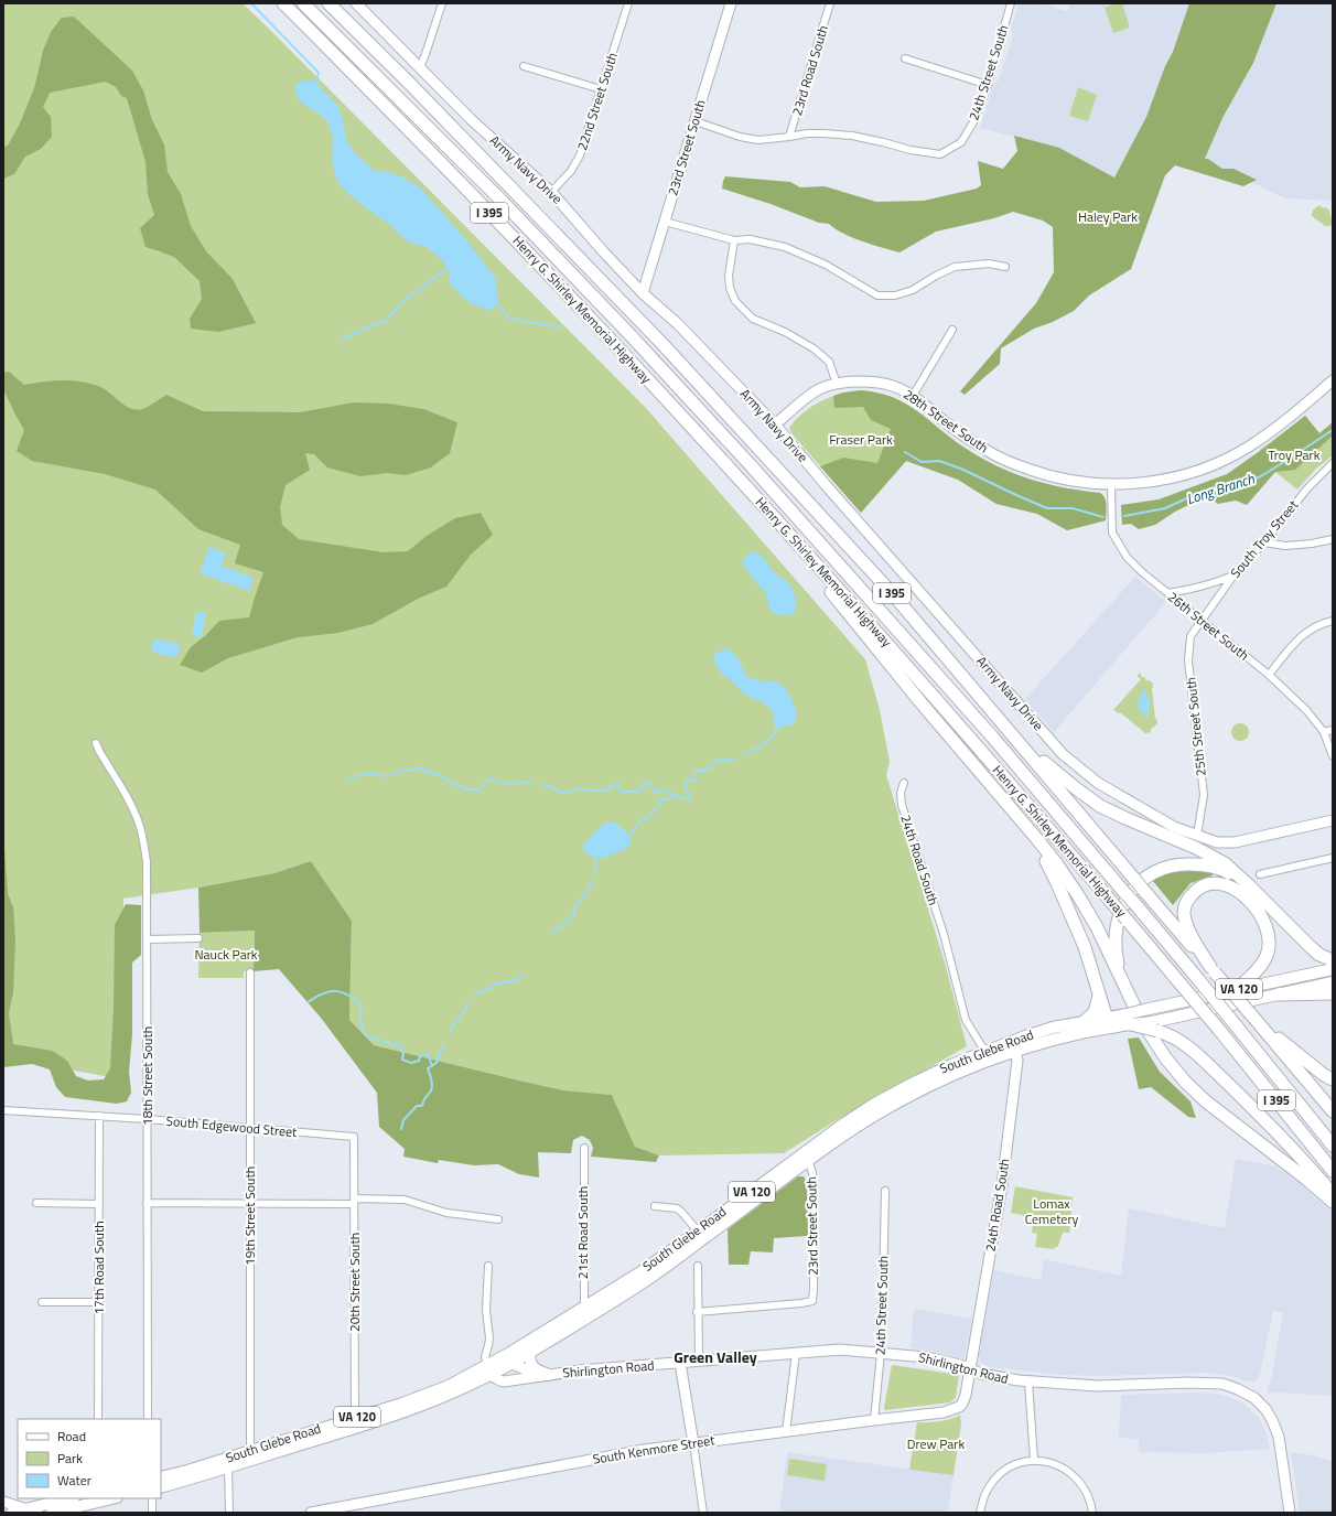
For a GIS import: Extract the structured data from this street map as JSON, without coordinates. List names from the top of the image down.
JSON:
{
  "streets": {
    "highway": ["I 395", "Henry G. Shirley Memorial Highway"],
    "main road": ["VA 120", "South Glebe Road"],
    "street": [
      "23rd Road South",
      "24th Street South",
      "22nd Street South",
      "23rd Street South",
      "Army Navy Drive",
      "28th Street South",
      "South Troy Street",
      "26th Street South",
      "25th Street South",
      "24th Road South",
      "18th Street South",
      "South Edgewood Street",
      "19th Street South",
      "21st Road South",
      "17th Road South",
      "20th Street South",
      "Shirlington Road",
      "South Kenmore Street"
    ]
  },
  "crossings": [
    ["23rd Road South", "24th Street South"],
    ["24th Street South", "Shirlington Road"],
    ["24th Street South", "South Kenmore Street"],
    ["22nd Street South", "Army Navy Drive"],
    ["23rd Street South", "Army Navy Drive"],
    ["23rd Street South", "South Glebe Road"],
    ["Army Navy Drive", "28th Street South"],
    ["Army Navy Drive", "25th Street South"],
    ["28th Street South", "26th Street South"],
    ["South Troy Street", "26th Street South"],
    ["South Troy Street", "25th Street South"],
    ["26th Street South", "25th Street South"],
    ["24th Road South", "South Glebe Road"],
    ["24th Road South", "Shirlington Road"],
    ["24th Road South", "South Kenmore Street"],
    ["South Glebe Road", "19th Street South"],
    ["South Glebe Road", "21st Road South"],
    ["South Glebe Road", "20th Street South"],
    ["South Glebe Road", "Shirlington Road"],
    ["18th Street South", "South Edgewood Street"],
    ["South Edgewood Street", "19th Street South"],
    ["South Edgewood Street", "17th Road South"],
    ["South Edgewood Street", "20th Street South"],
    ["Shirlington Road", "South Kenmore Street"]
  ],
  "districts": ["Green Valley"],
  "water": ["Long Branch"],
  "parks": [
    "Haley Park",
    "Fraser Park",
    "Troy Park",
    "Nauck Park",
    "Lomax Cemetery",
    "Drew Park"
  ],
  "legend": ["Road", "Park", "Water"]
}
